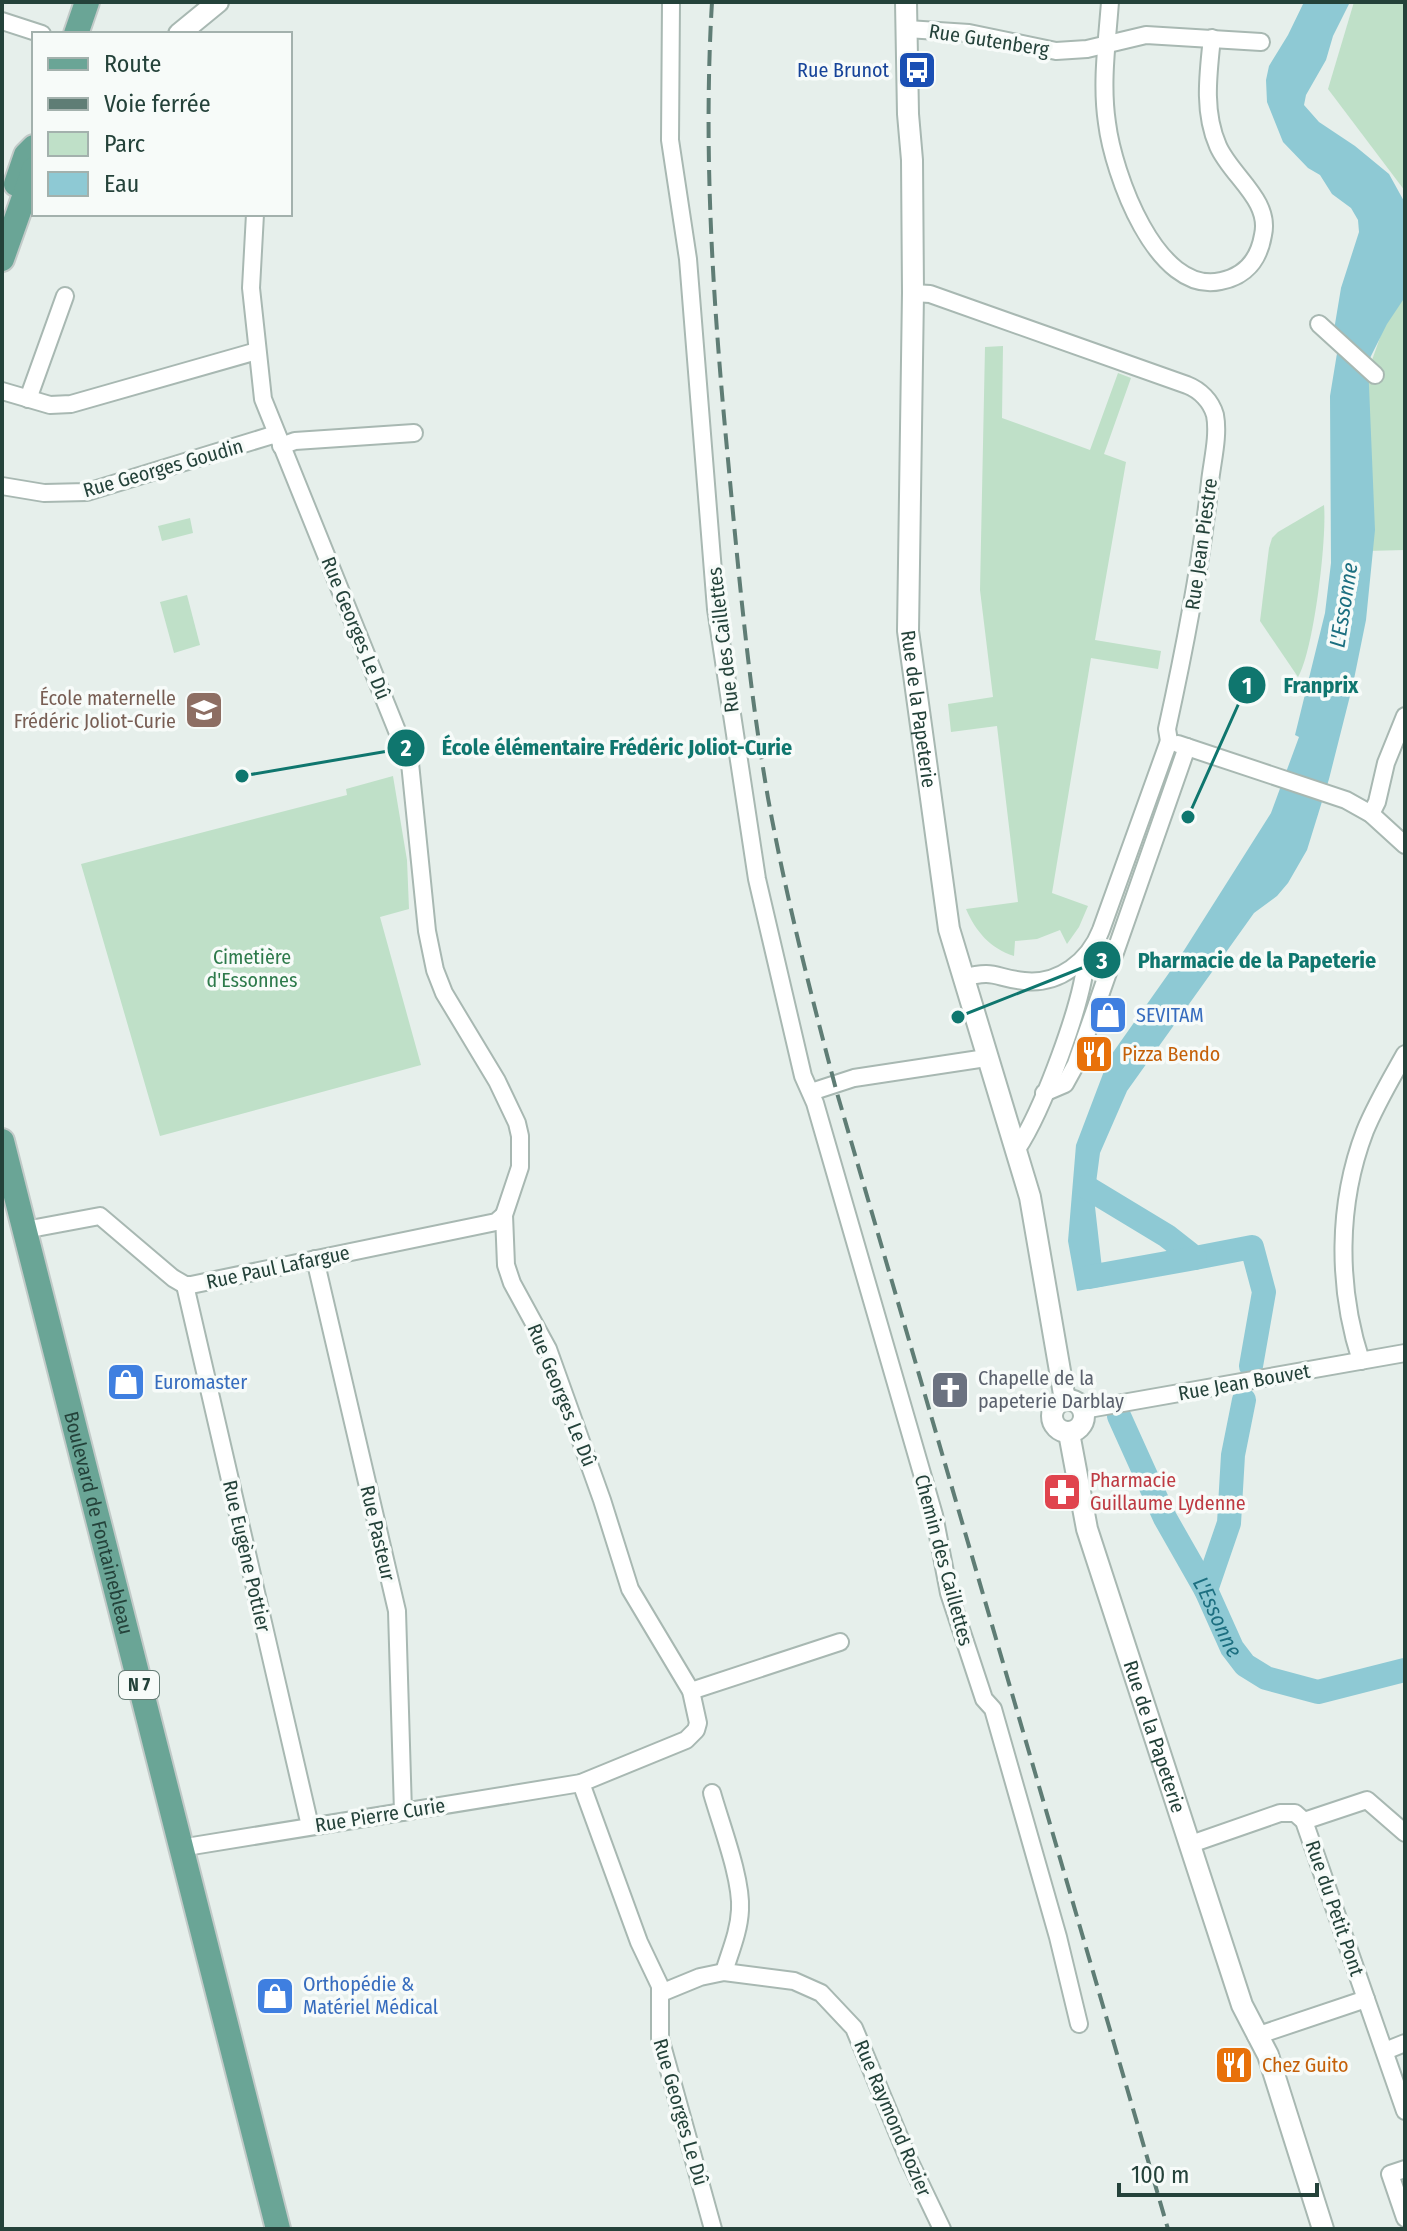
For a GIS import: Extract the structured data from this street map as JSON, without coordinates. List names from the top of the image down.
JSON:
{
  "streets": {
    "main road": ["Boulevard de Fontainebleau", "N 7"],
    "street": [
      "Rue Gutenberg",
      "Rue Georges Goudin",
      "Rue Jean Piestre",
      "Rue Georges Le Dû",
      "Rue des Caillettes",
      "Rue de la Papeterie",
      "Rue Paul Lafargue",
      "Rue Jean Bouvet",
      "Rue Pasteur",
      "Rue Eugène Pottier",
      "Chemin des Caillettes",
      "Rue Pierre Curie",
      "Rue du Petit Pont",
      "Rue Raymond Rozier"
    ]
  },
  "crossings": [
    ["Rue Gutenberg", "Rue de la Papeterie"],
    ["Rue Georges Goudin", "Rue Georges Le Dû"],
    ["Rue Jean Piestre", "Rue de la Papeterie"],
    ["Rue Georges Le Dû", "Rue Paul Lafargue"],
    ["Rue Georges Le Dû", "Rue Pierre Curie"],
    ["Rue Georges Le Dû", "Rue Raymond Rozier"],
    ["Rue des Caillettes", "Chemin des Caillettes"],
    ["Rue de la Papeterie", "Rue Jean Bouvet"],
    ["Rue de la Papeterie", "Rue du Petit Pont"],
    ["Rue Paul Lafargue", "Boulevard de Fontainebleau"],
    ["Rue Paul Lafargue", "Rue Pasteur"],
    ["Rue Paul Lafargue", "Rue Eugène Pottier"],
    ["Boulevard de Fontainebleau", "Rue Pierre Curie"],
    ["Rue Pasteur", "Rue Pierre Curie"],
    ["Rue Eugène Pottier", "Rue Pierre Curie"]
  ],
  "water": ["L'Essonne"],
  "parks": ["Cimetière d'Essonnes"],
  "places": {
    "bus stop": ["Rue Brunot"],
    "school or university": ["École maternelle Frédéric Joliot-Curie"],
    "other": ["École élémentaire Frédéric Joliot-Curie", "Franprix", "Pharmacie de la Papeterie"],
    "shop": ["SEVITAM", "Euromaster", "Orthopédie & Matériel Médical"],
    "restaurant": ["Pizza Bendo", "Chez Guito"],
    "church": ["Chapelle de la papeterie Darblay"],
    "pharmacy": ["Pharmacie Guillaume Lydenne"]
  },
  "legend": [
    "Route",
    "Voie ferrée",
    "Parc",
    "Eau"
  ],
  "scale_bar": "100 m"
}
